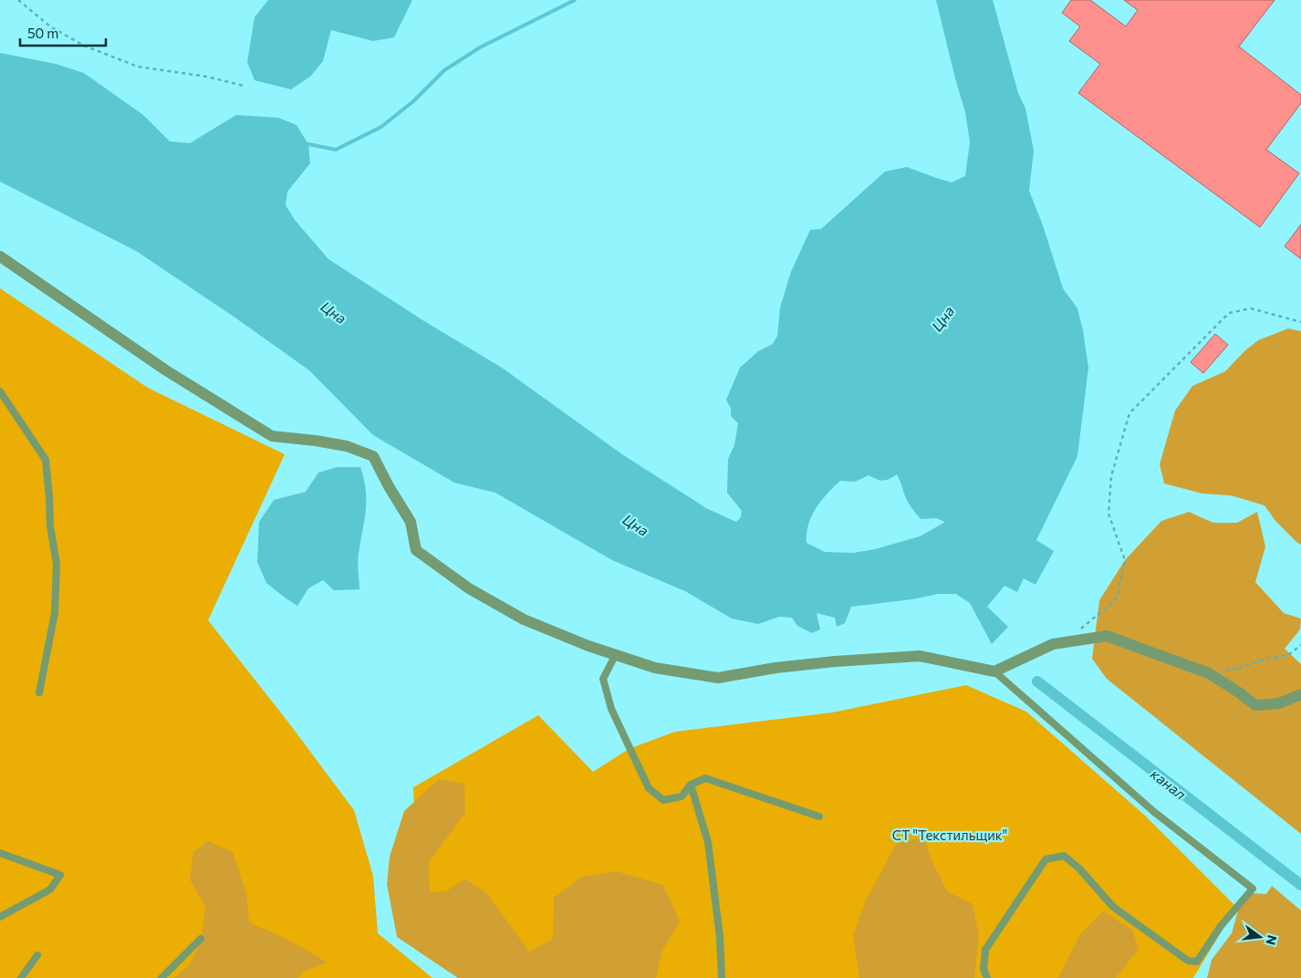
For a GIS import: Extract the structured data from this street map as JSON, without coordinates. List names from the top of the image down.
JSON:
{
  "water": ["Цна", "канал"],
  "parks": ["СТ \"Текстильщик\""],
  "scale_bar": "50 m",
  "north": "right"
}
